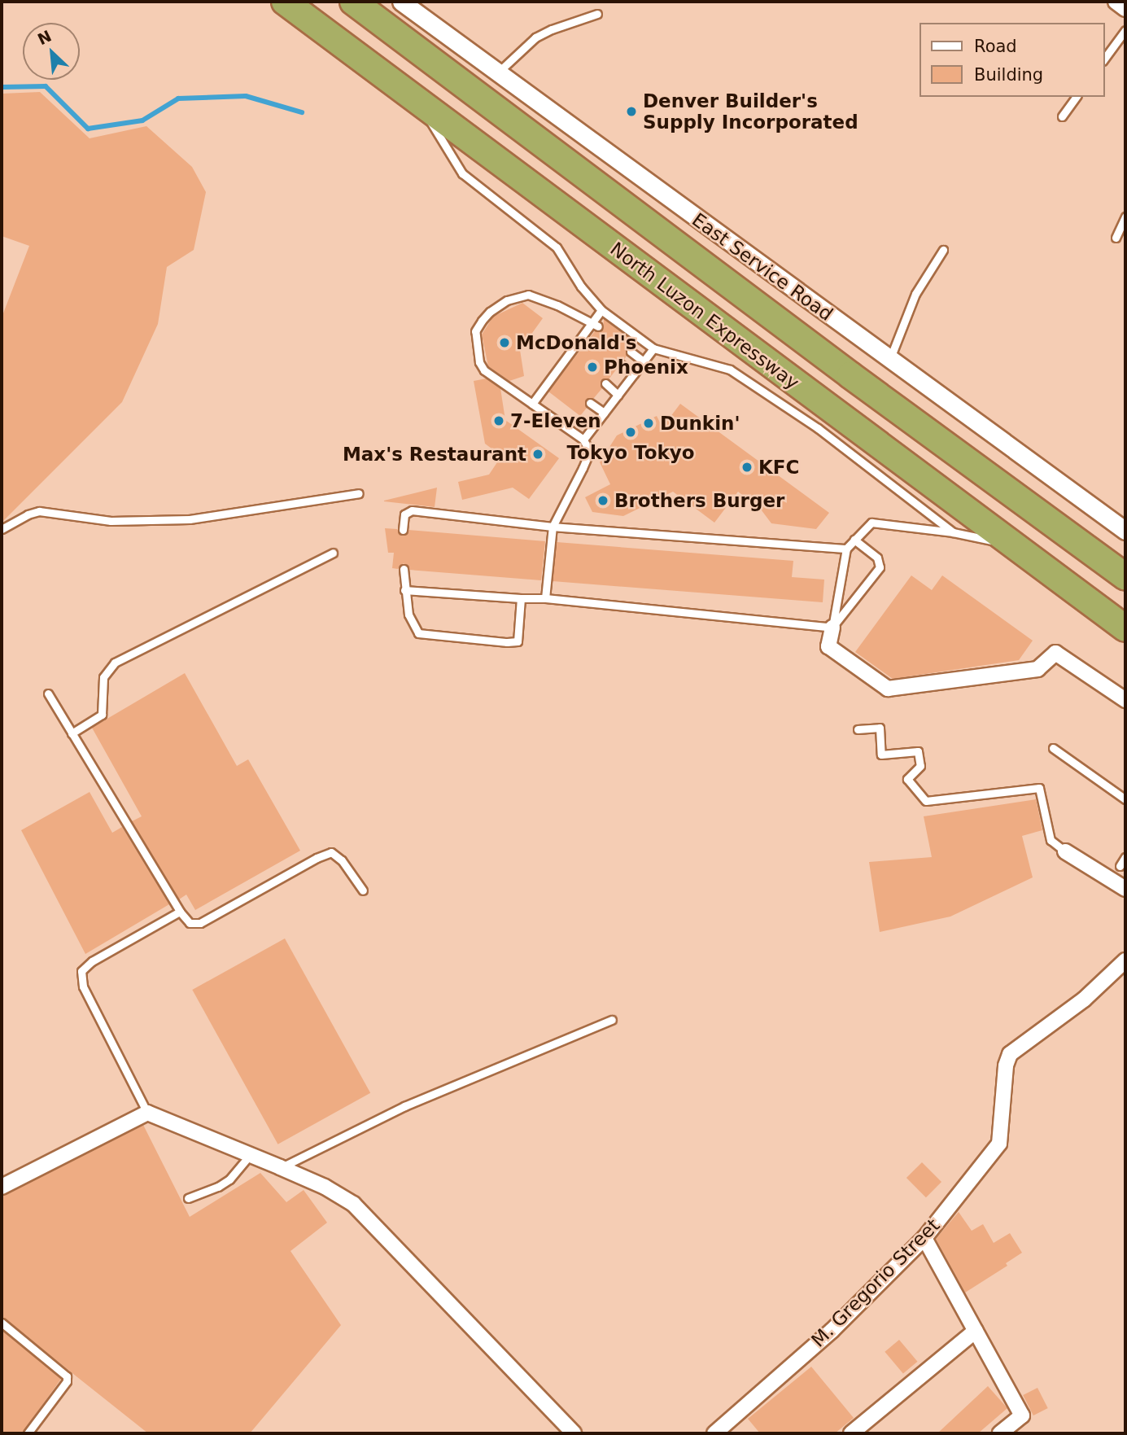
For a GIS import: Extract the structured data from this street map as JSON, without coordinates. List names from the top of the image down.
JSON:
{
  "streets": {
    "highway": ["North Luzon Expressway"],
    "street": ["East Service Road", "M. Gregorio Street"]
  },
  "places": [
    "Denver Builder's Supply Incorporated",
    "McDonald's",
    "Phoenix",
    "7-Eleven",
    "Dunkin'",
    "Tokyo Tokyo",
    "Max's Restaurant",
    "KFC",
    "Brothers Burger"
  ],
  "legend": ["Road", "Building"],
  "north": "top left"
}
